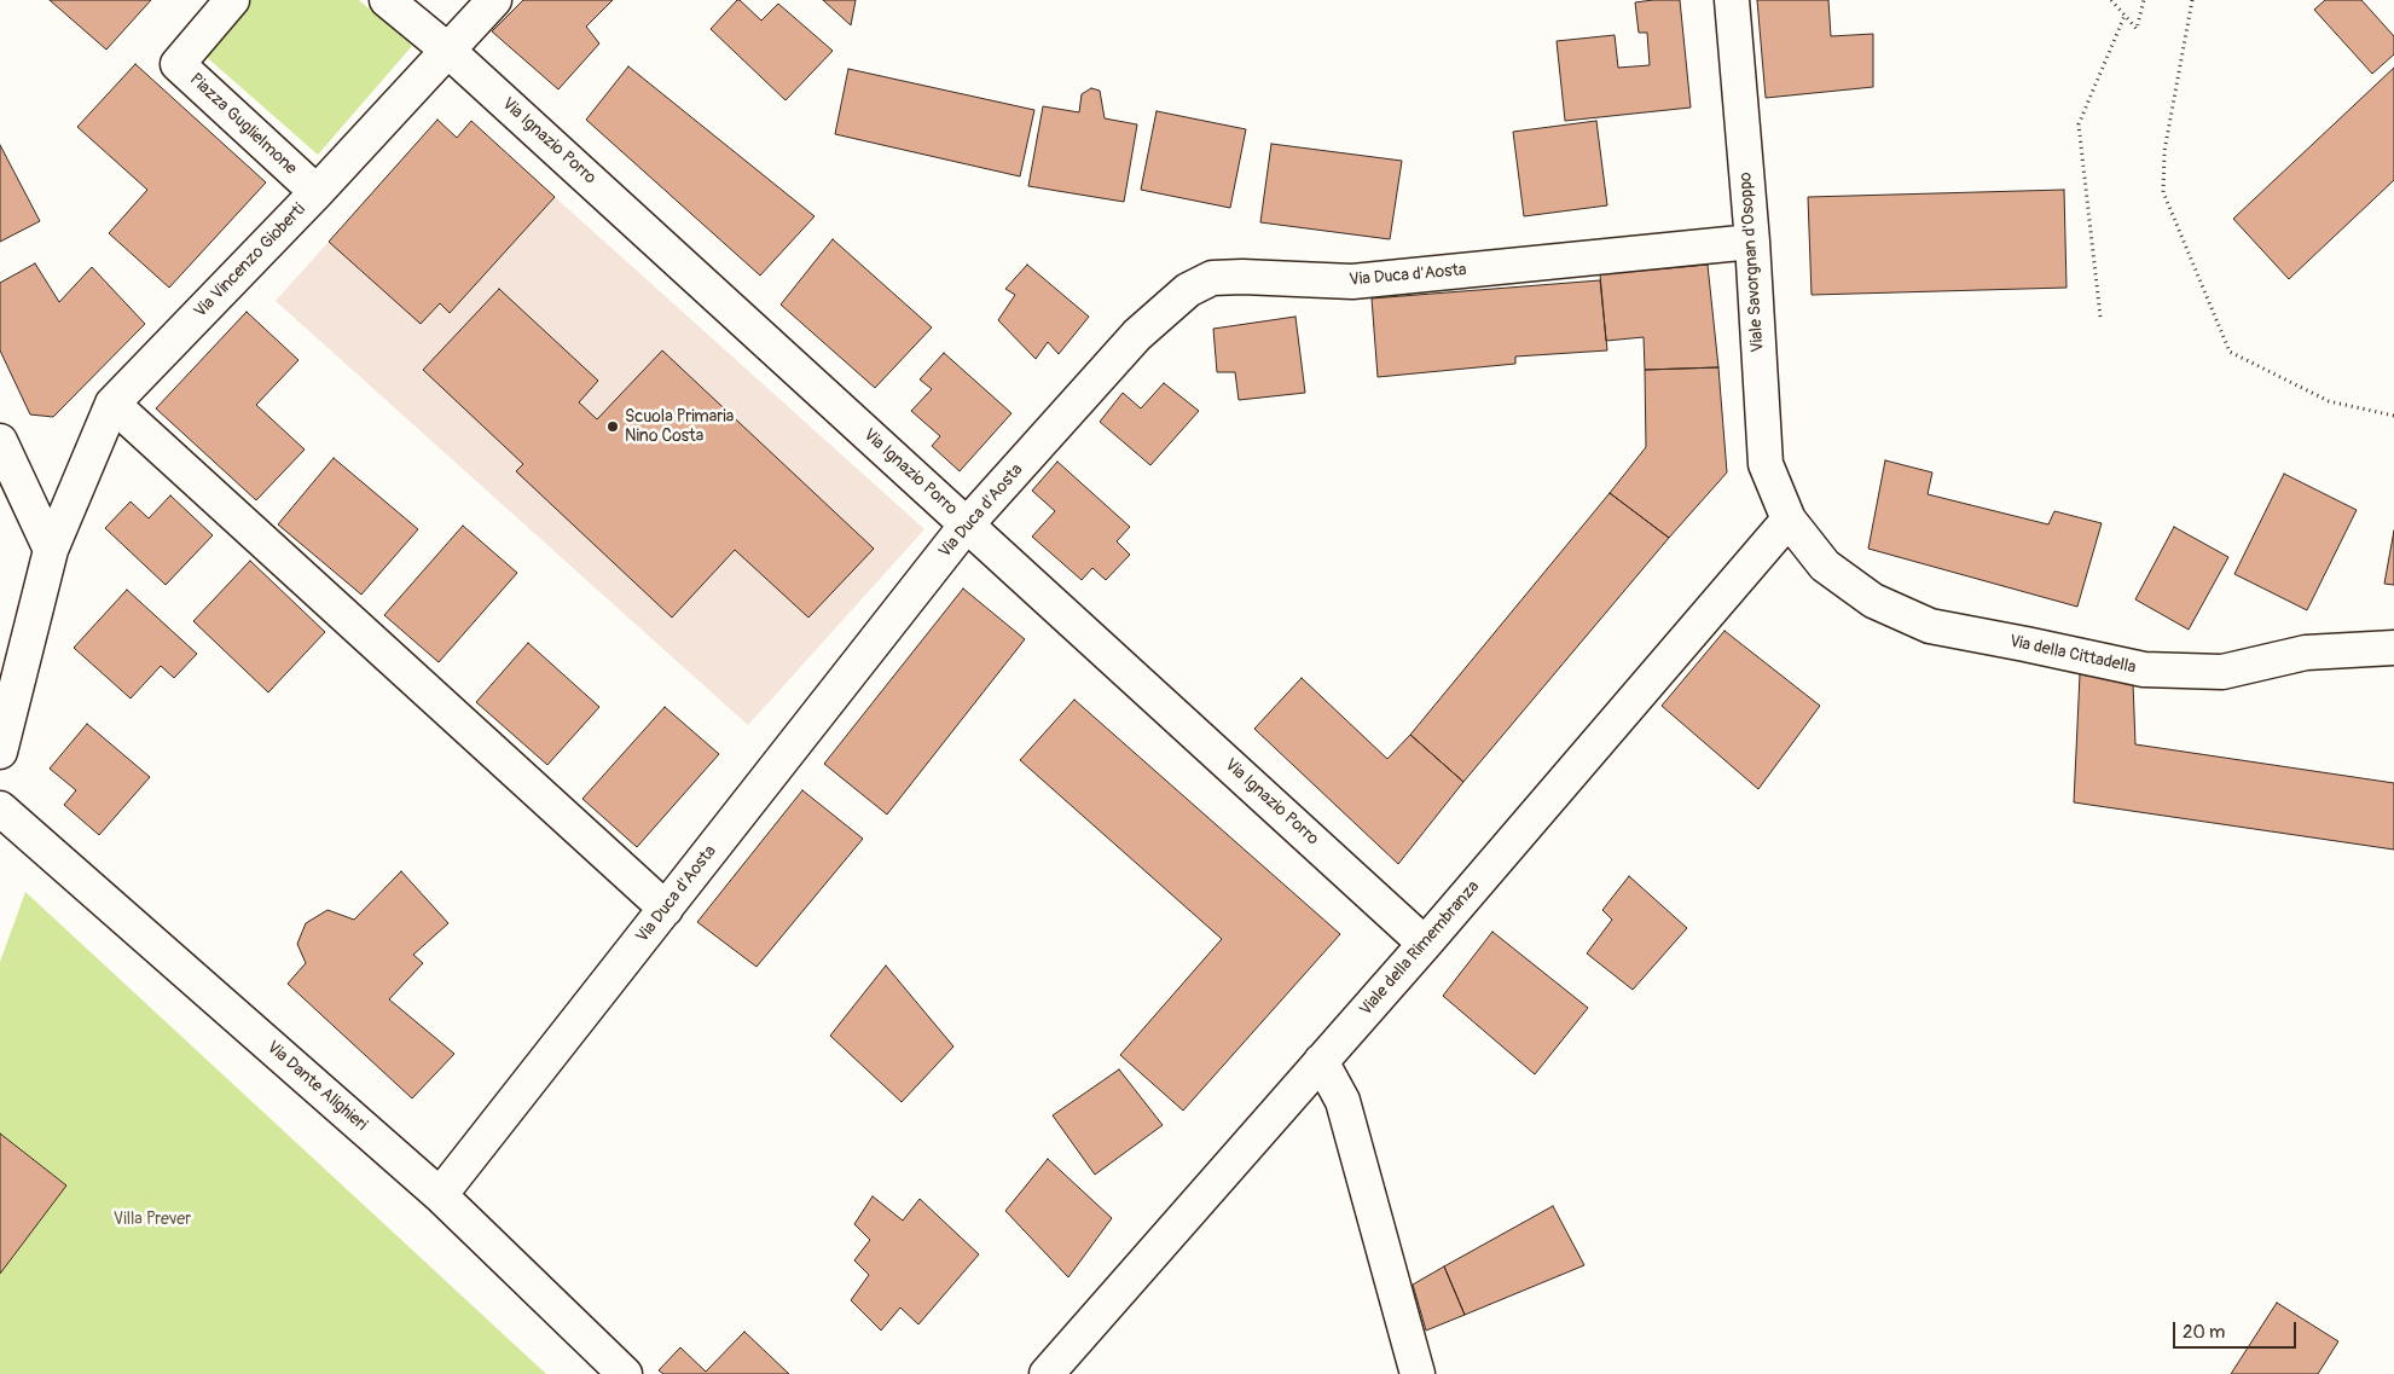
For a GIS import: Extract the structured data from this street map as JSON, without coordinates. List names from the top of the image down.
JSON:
{
  "streets": {
    "street": [
      "Piazza Guglielmone",
      "Via Ignazio Porro",
      "Via Vincenzo Gioberti",
      "Viale Savorgnan d'Osoppo",
      "Via Duca d'Aosta",
      "Via della Cittadella",
      "Viale della Rimembranza",
      "Via Dante Alighieri"
    ]
  },
  "crossings": [
    ["Piazza Guglielmone", "Via Vincenzo Gioberti"],
    ["Via Ignazio Porro", "Via Vincenzo Gioberti"],
    ["Via Ignazio Porro", "Via Duca d'Aosta"],
    ["Via Ignazio Porro", "Viale della Rimembranza"],
    ["Viale Savorgnan d'Osoppo", "Via Duca d'Aosta"],
    ["Viale Savorgnan d'Osoppo", "Via della Cittadella"],
    ["Viale Savorgnan d'Osoppo", "Viale della Rimembranza"],
    ["Via Duca d'Aosta", "Via Dante Alighieri"],
    ["Via della Cittadella", "Viale della Rimembranza"]
  ],
  "parks": ["Villa Prever"],
  "places": ["Scuola Primaria Nino Costa"],
  "scale_bar": "20 m"
}
